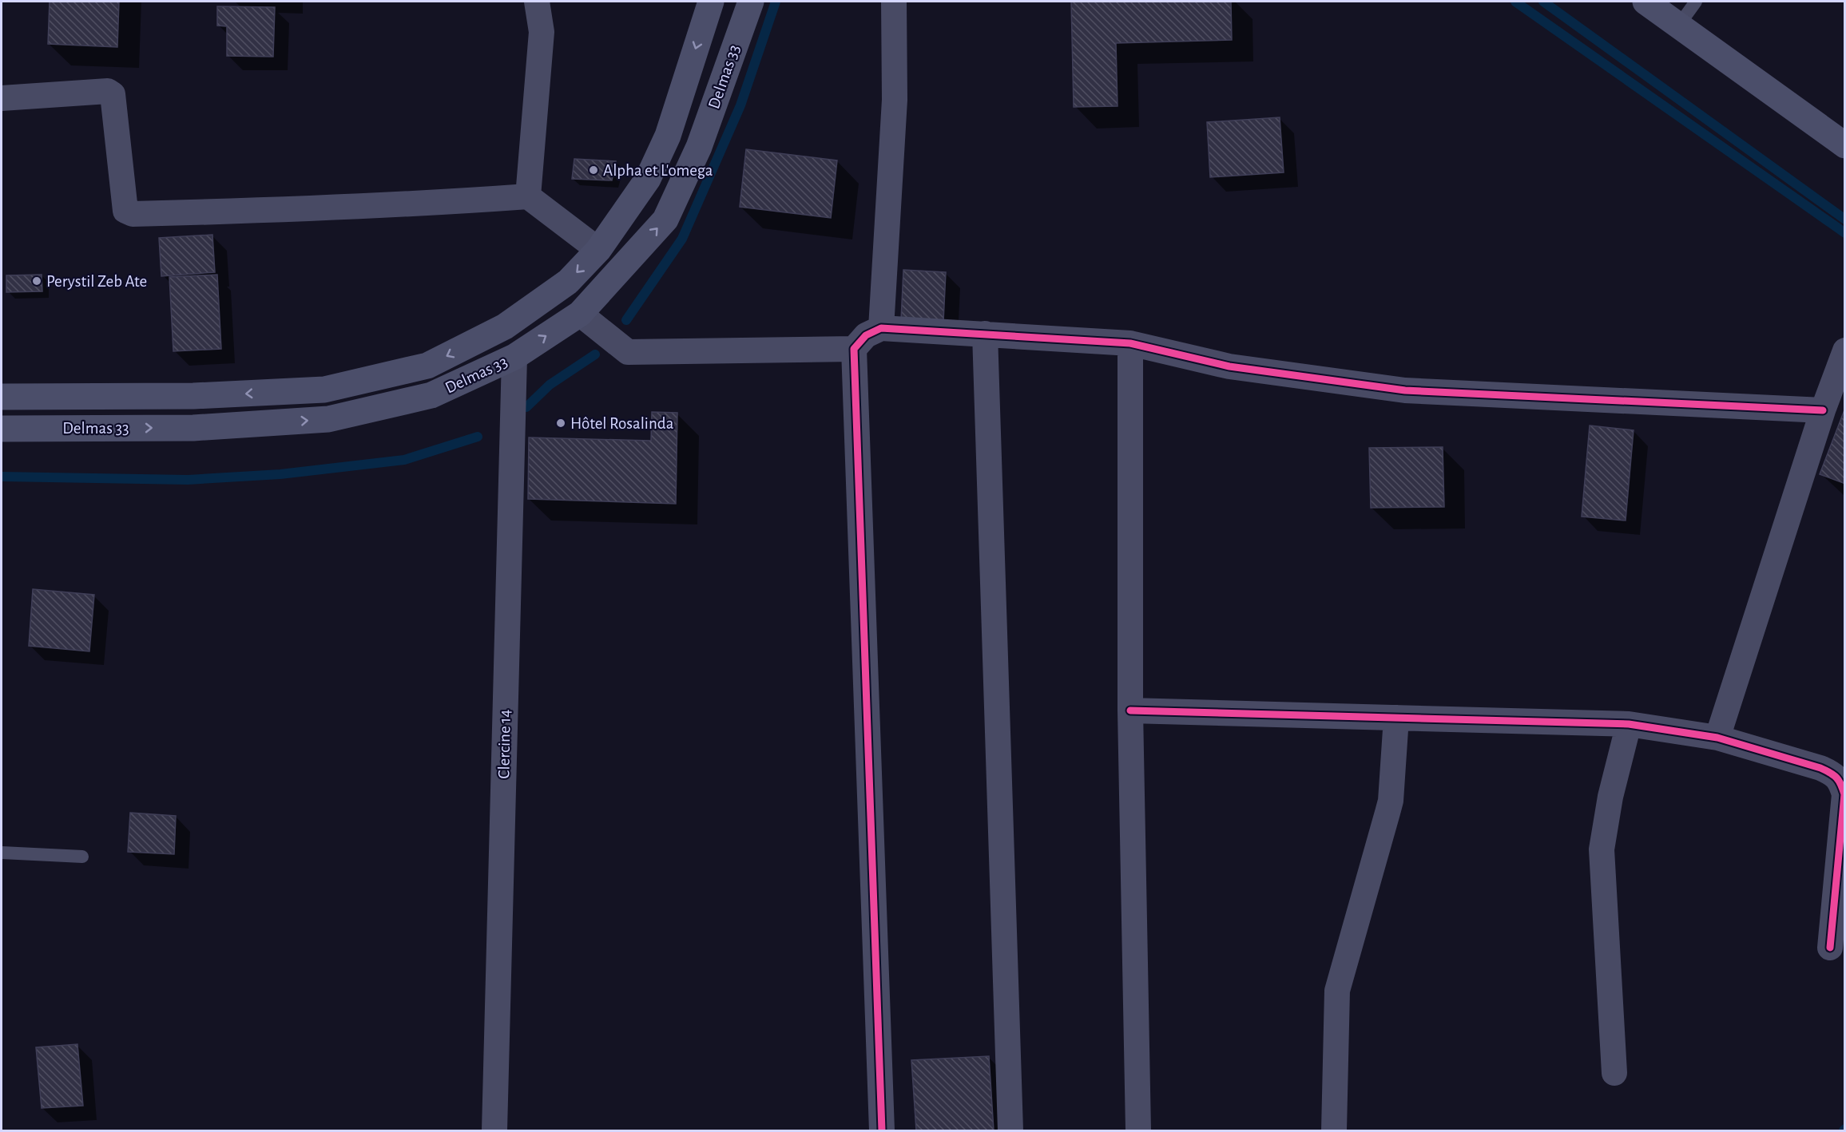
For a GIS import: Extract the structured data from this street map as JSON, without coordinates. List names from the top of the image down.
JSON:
{
  "streets": {
    "main road": ["Delmas 33"],
    "street": ["Clercine 14"]
  },
  "crossings": [
    ["Delmas 33", "Clercine 14"]
  ],
  "places": ["Alpha et L'omega", "Perystil Zeb Ate", "Hôtel Rosalinda"]
}
